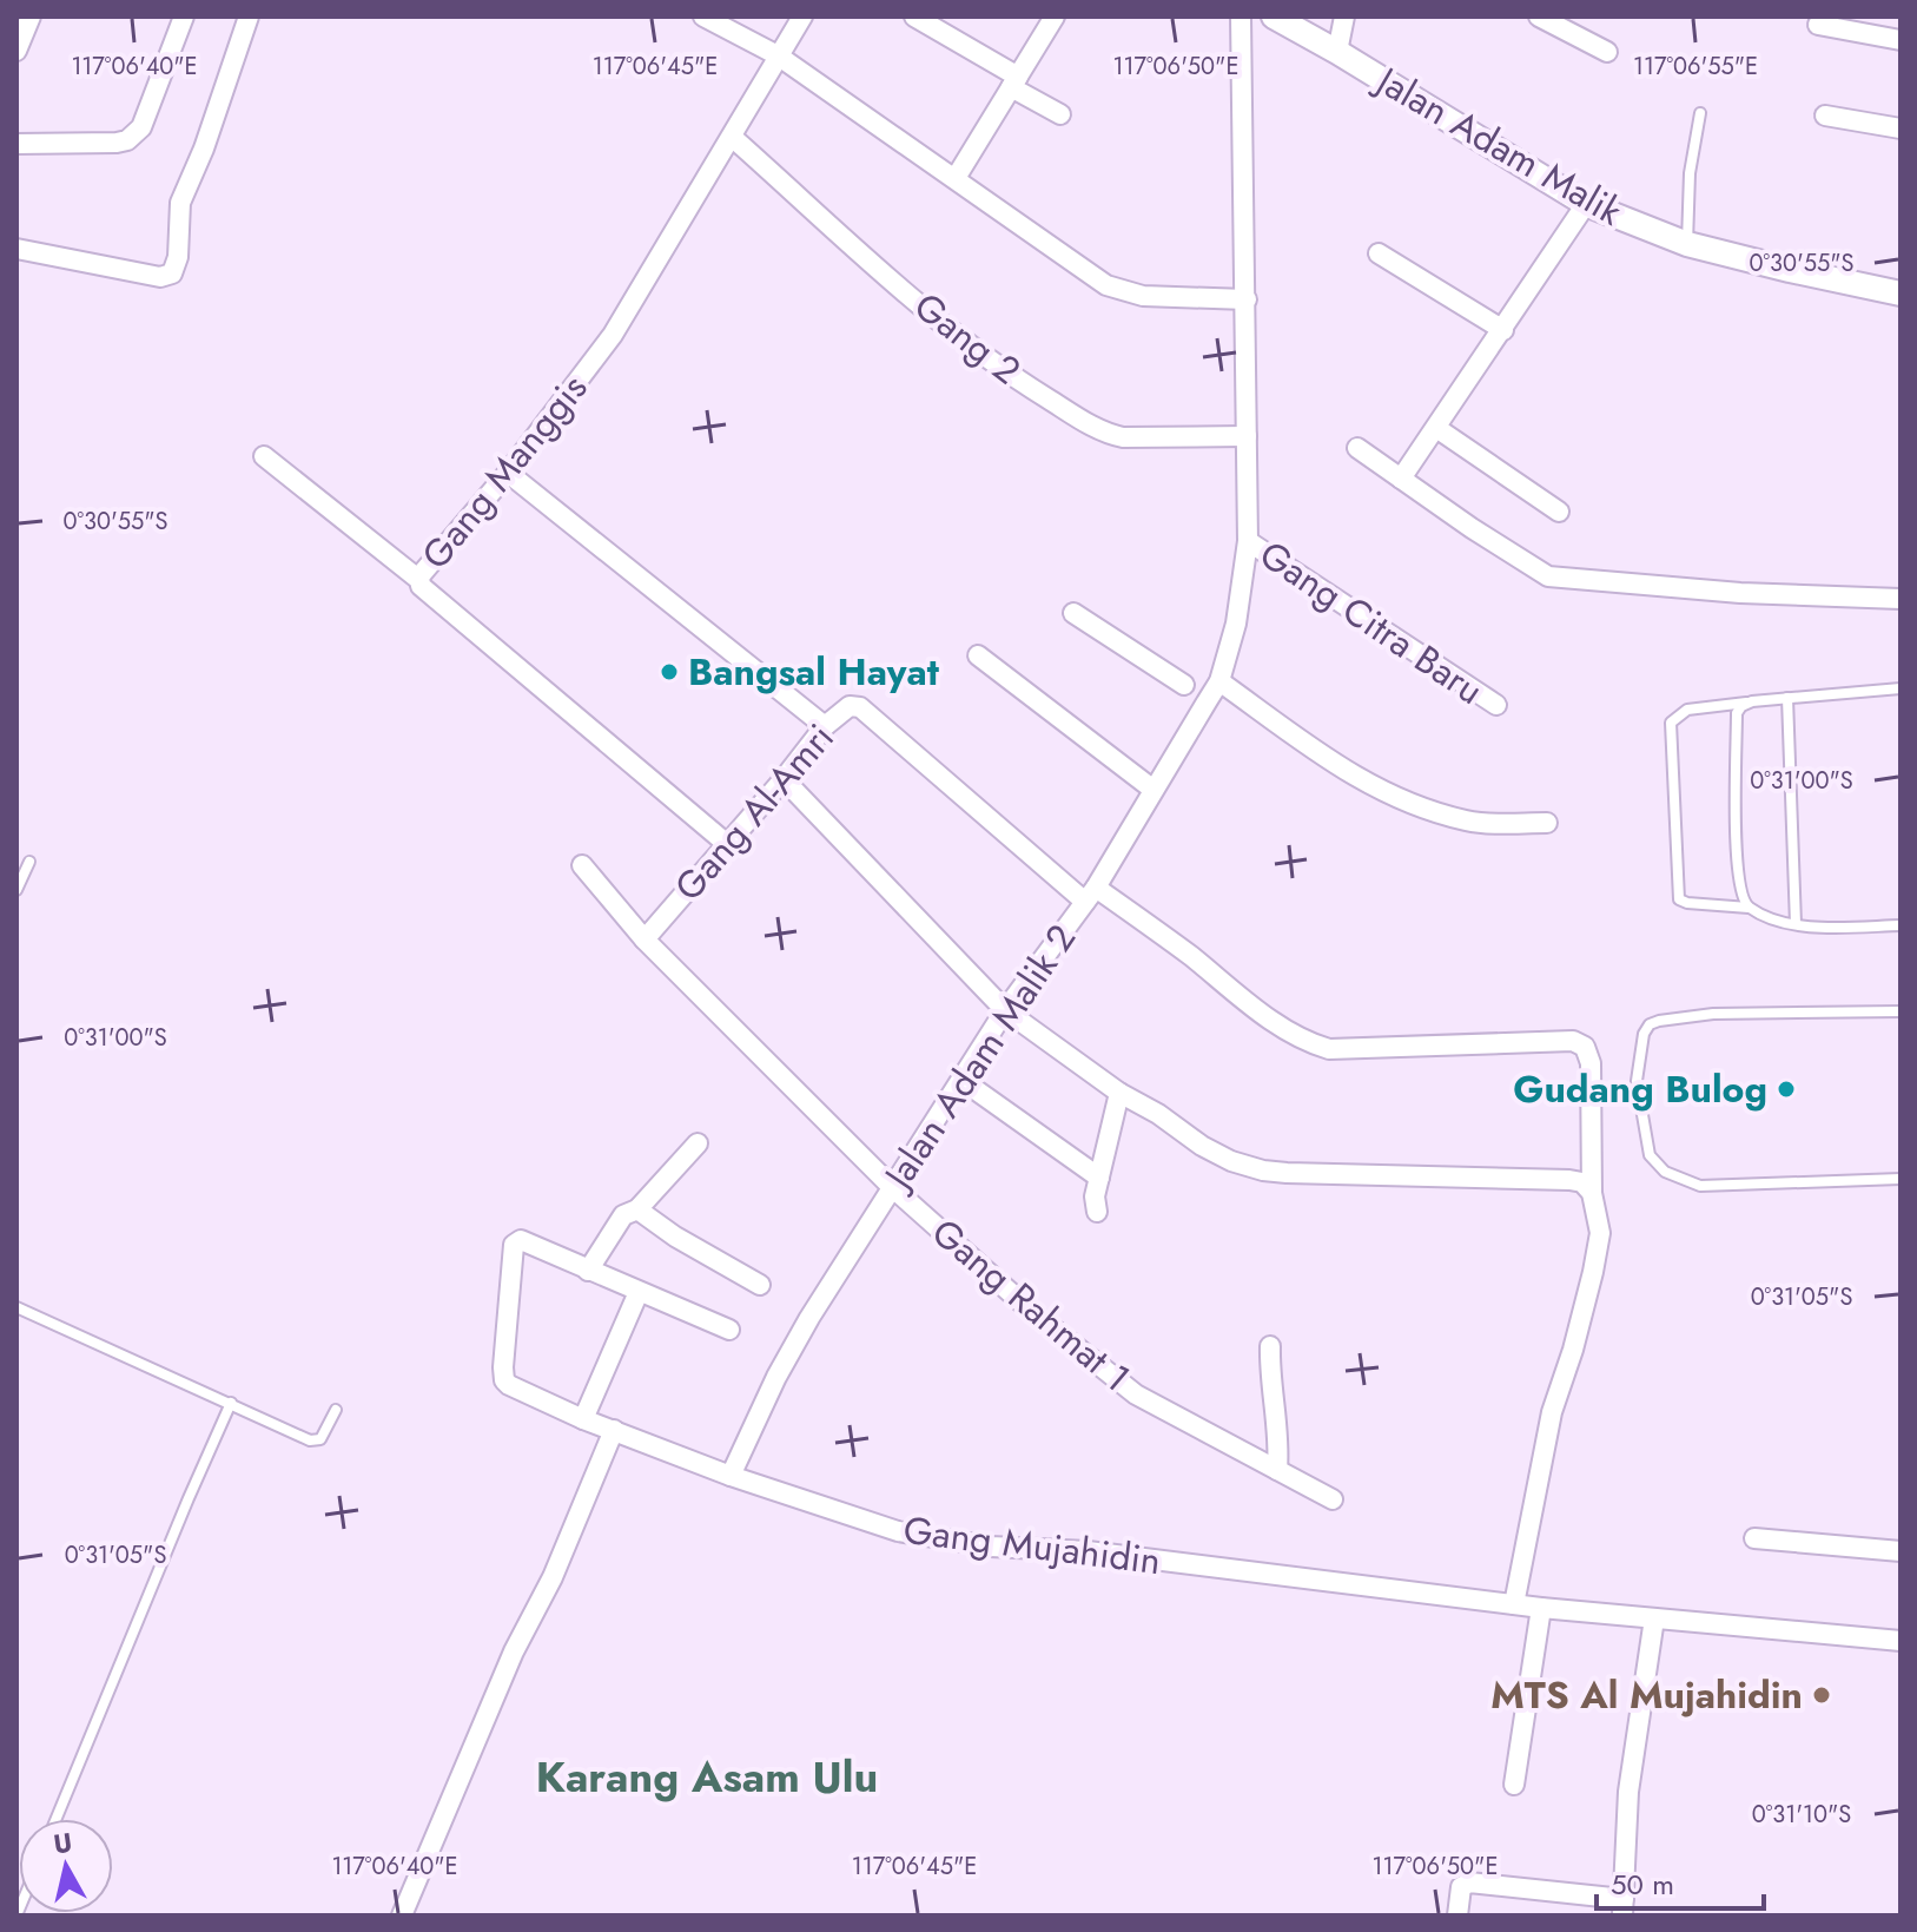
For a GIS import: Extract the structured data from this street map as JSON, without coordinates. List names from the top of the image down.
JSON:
{
  "streets": {
    "street": [
      "Jalan Adam Malik",
      "Gang 2",
      "Gang Manggis",
      "Gang Citra Baru",
      "Gang Al-Amri",
      "Jalan Adam Malik 2",
      "Gang Rahmat 1",
      "Gang Mujahidin"
    ]
  },
  "crossings": [
    ["Gang 2", "Gang Manggis"],
    ["Gang 2", "Jalan Adam Malik 2"],
    ["Gang Manggis", "Gang Al-Amri"],
    ["Gang Citra Baru", "Jalan Adam Malik 2"],
    ["Gang Al-Amri", "Jalan Adam Malik 2"],
    ["Gang Al-Amri", "Gang Rahmat 1"],
    ["Jalan Adam Malik 2", "Gang Rahmat 1"],
    ["Jalan Adam Malik 2", "Gang Mujahidin"]
  ],
  "districts": ["Karang Asam Ulu"],
  "places": ["Bangsal Hayat", "Gudang Bulog", "MTS Al Mujahidin"],
  "scale_bar": "50 m",
  "north": "top",
  "coordinates": [
    "117°06'40\"E",
    "117°06'45\"E",
    "117°06'50\"E",
    "117°06'55\"E",
    "0°30'55\"S",
    "0°31'00\"S",
    "0°31'05\"S",
    "0°31'10\"S"
  ]
}
